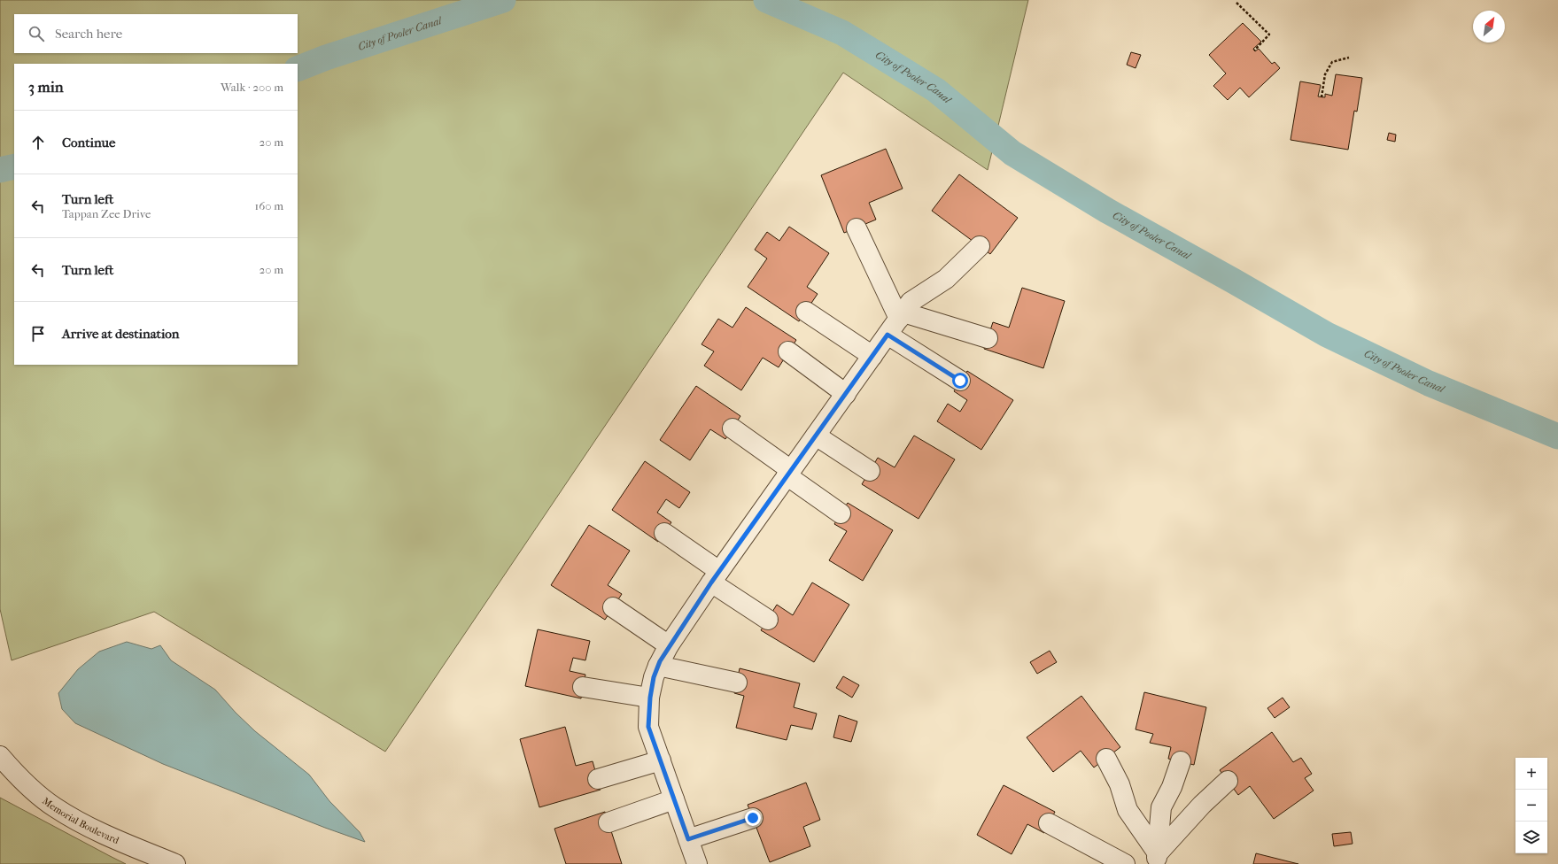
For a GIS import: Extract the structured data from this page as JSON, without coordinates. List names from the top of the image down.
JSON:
{
  "streets": {
    "street": ["Memorial Boulevard"]
  },
  "water": ["City of Pooler Canal"],
  "north": "top right",
  "page": {
    "search": "Search here",
    "heading": ["3 min", "Walk · 200 m"],
    "list": [
      ["Continue", "20 m"],
      ["Turn left", "Tappan Zee Drive", "160 m"],
      ["Turn left", "20 m"],
      "Arrive at destination"
    ],
    "map_buttons": ["+", "−"]
  }
}
